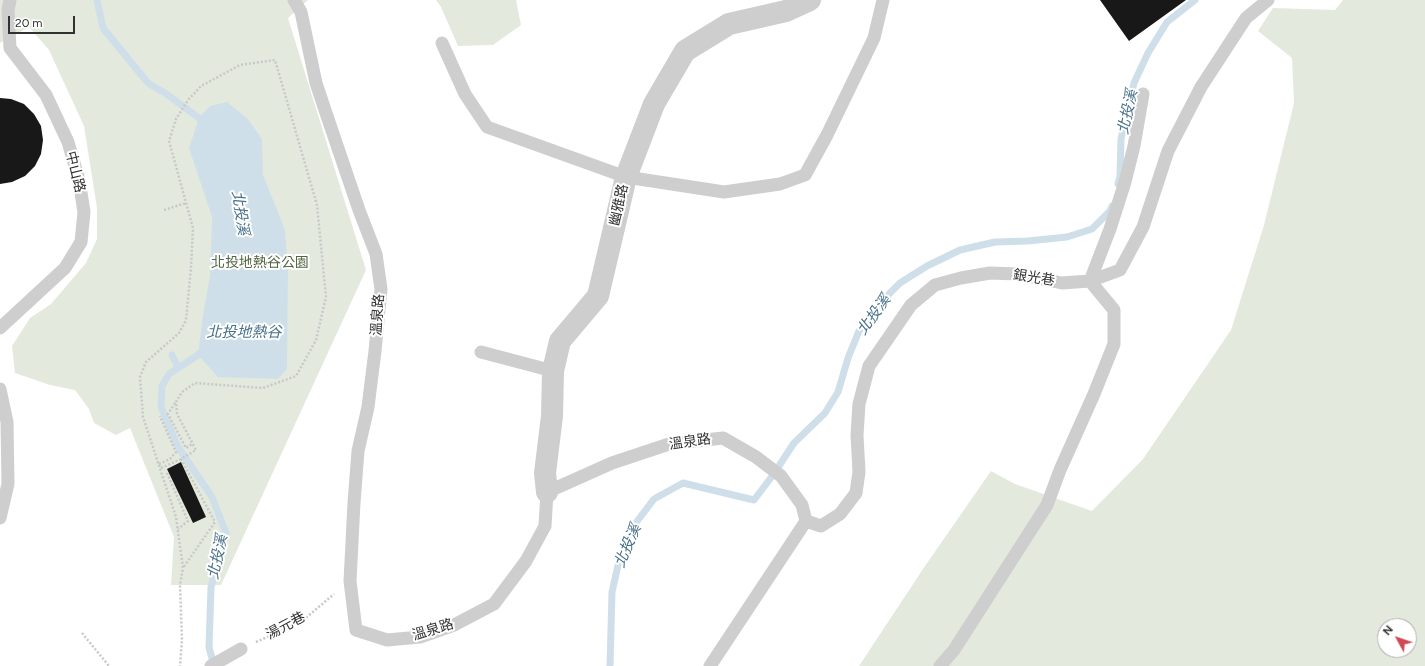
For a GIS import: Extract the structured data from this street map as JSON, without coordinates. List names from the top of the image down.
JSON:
{
  "streets": {
    "street": ["幽雅路"],
    "lane": ["中山路", "銀光巷", "溫泉路"],
    "path": ["湯元巷"]
  },
  "crossings": [
    ["幽雅路", "溫泉路"],
    ["銀光巷", "溫泉路"],
    ["溫泉路", "湯元巷"]
  ],
  "water": ["北投溪", "北投地熱谷"],
  "parks": ["北投地熱谷公園"],
  "scale_bar": "20 m",
  "north": "top left"
}
